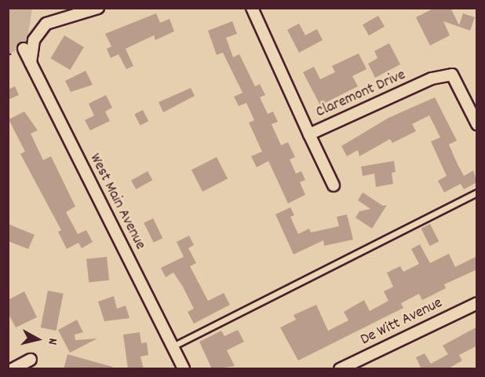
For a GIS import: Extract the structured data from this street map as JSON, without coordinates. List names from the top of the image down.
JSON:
{
  "streets": {
    "street": ["Claremont Drive", "West Main Avenue", "De Witt Avenue"]
  },
  "north": "right"
}
